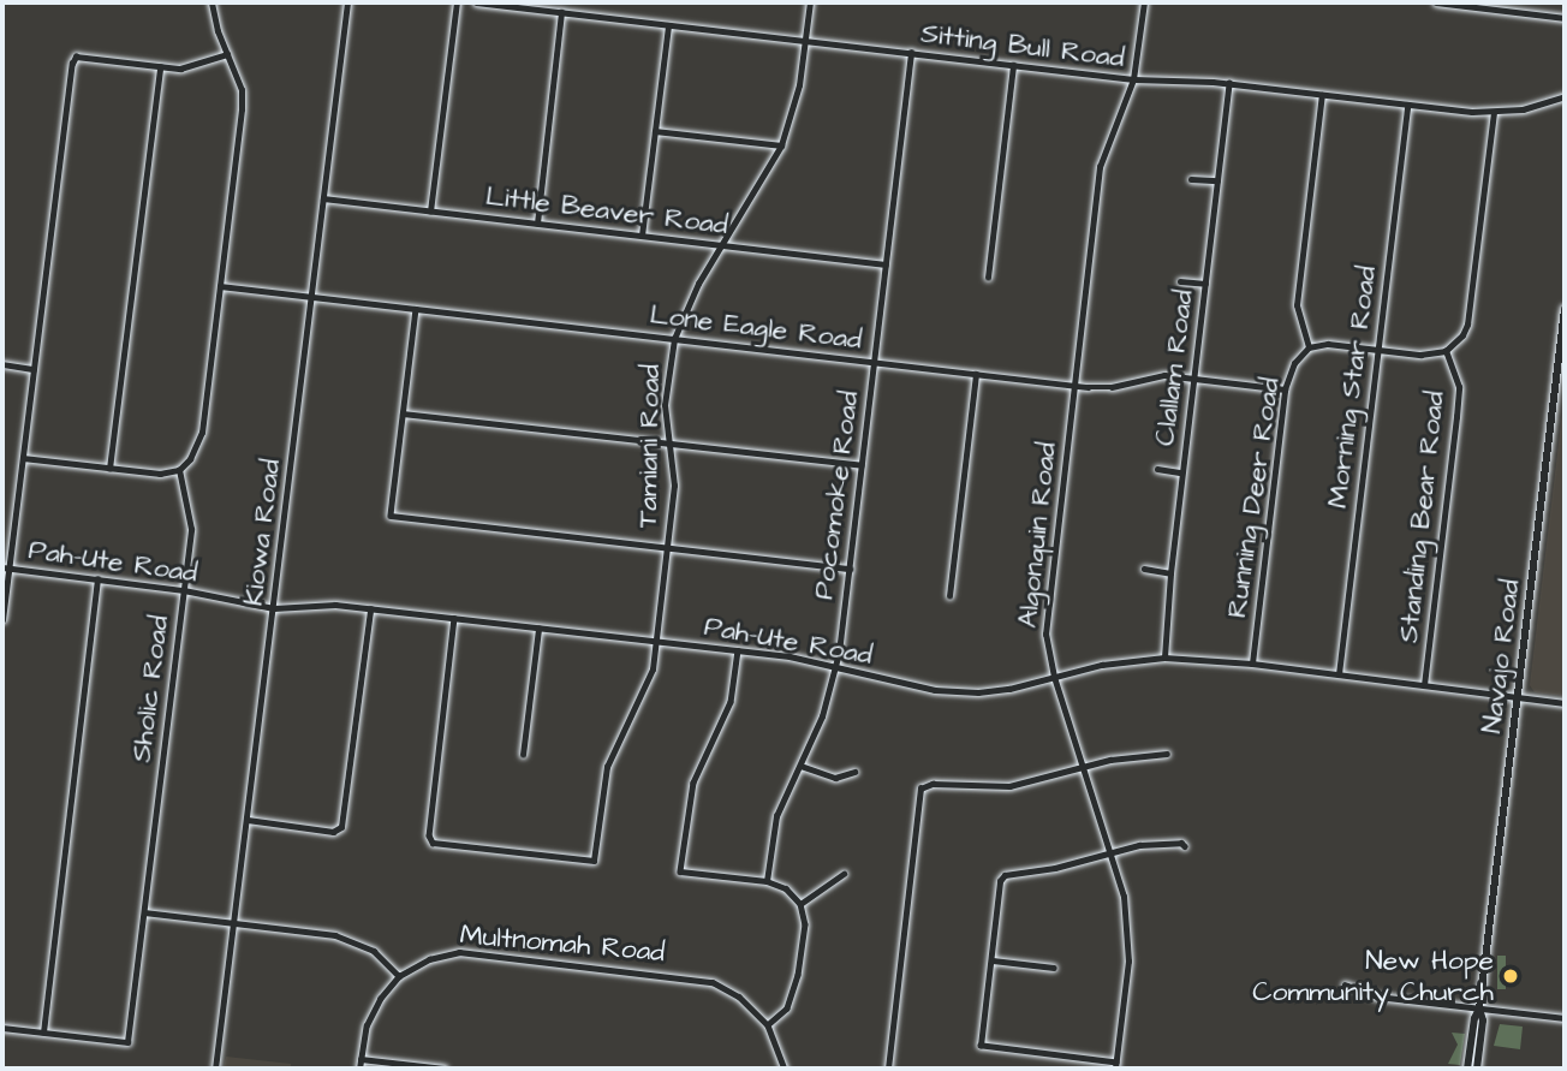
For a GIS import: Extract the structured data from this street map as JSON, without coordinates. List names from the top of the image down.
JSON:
{
  "streets": {
    "main road": ["Navajo Road"],
    "street": [
      "Sitting Bull Road",
      "Little Beaver Road",
      "Lone Eagle Road",
      "Clallam Road",
      "Morning Star Road",
      "Tamiani Road",
      "Pocomoke Road",
      "Running Deer Road",
      "Standing Bear Road",
      "Kiowa Road",
      "Algonquin Road",
      "Pah-Ute Road",
      "Sholic Road",
      "Multnomah Road"
    ]
  },
  "crossings": [
    ["Sitting Bull Road", "Clallam Road"],
    ["Sitting Bull Road", "Morning Star Road"],
    ["Sitting Bull Road", "Tamiani Road"],
    ["Sitting Bull Road", "Pocomoke Road"],
    ["Sitting Bull Road", "Running Deer Road"],
    ["Sitting Bull Road", "Algonquin Road"],
    ["Little Beaver Road", "Tamiani Road"],
    ["Little Beaver Road", "Pocomoke Road"],
    ["Little Beaver Road", "Kiowa Road"],
    ["Lone Eagle Road", "Clallam Road"],
    ["Lone Eagle Road", "Tamiani Road"],
    ["Lone Eagle Road", "Pocomoke Road"],
    ["Lone Eagle Road", "Running Deer Road"],
    ["Lone Eagle Road", "Kiowa Road"],
    ["Lone Eagle Road", "Algonquin Road"],
    ["Clallam Road", "Pah-Ute Road"],
    ["Morning Star Road", "Pah-Ute Road"],
    ["Tamiani Road", "Pah-Ute Road"],
    ["Pocomoke Road", "Pah-Ute Road"],
    ["Running Deer Road", "Pah-Ute Road"],
    ["Standing Bear Road", "Pah-Ute Road"],
    ["Kiowa Road", "Pah-Ute Road"],
    ["Algonquin Road", "Pah-Ute Road"],
    ["Pah-Ute Road", "Navajo Road"],
    ["Pah-Ute Road", "Sholic Road"]
  ],
  "places": ["New Hope Community Church"]
}
